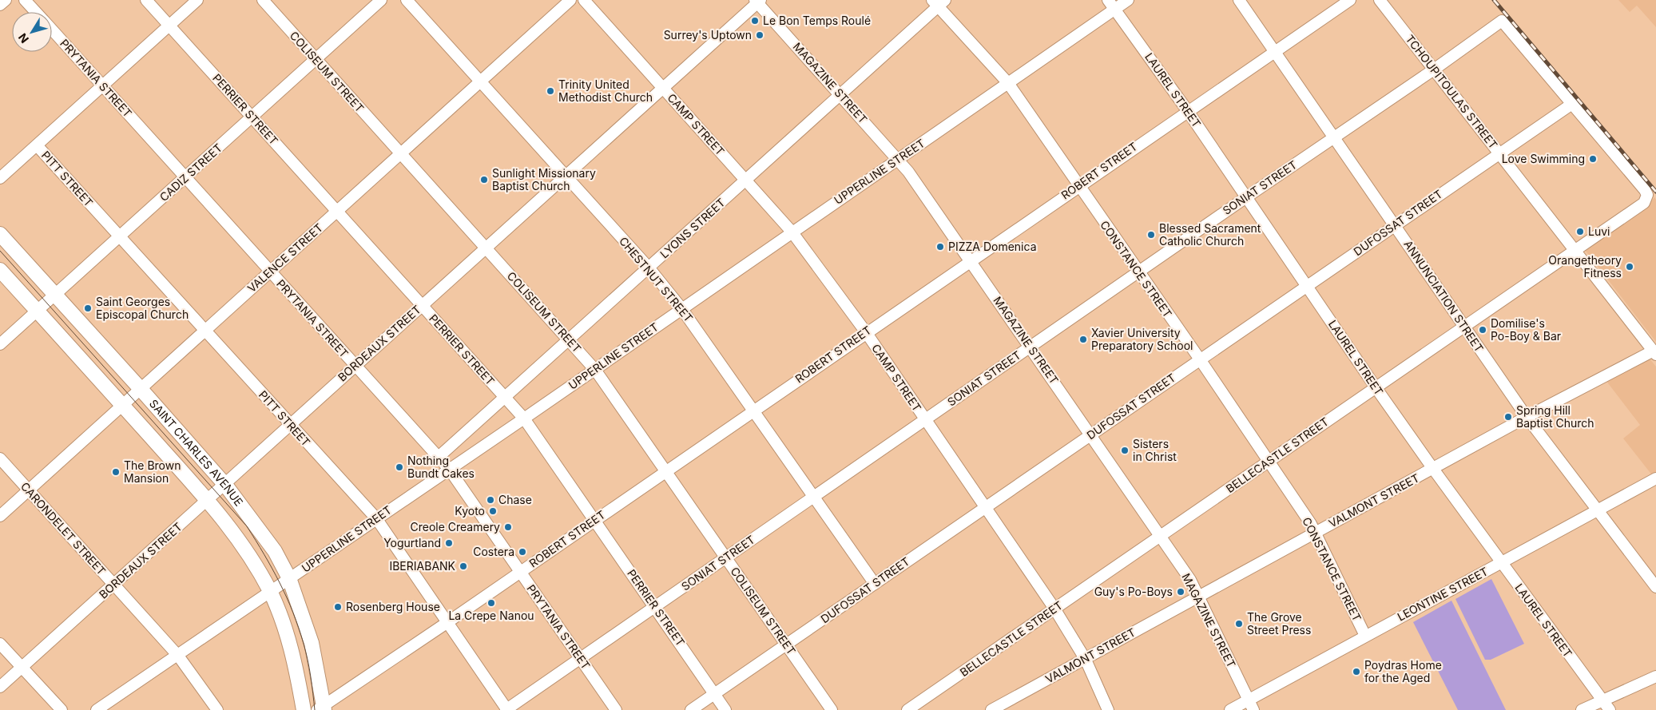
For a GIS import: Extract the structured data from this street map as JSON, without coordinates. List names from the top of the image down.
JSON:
{
  "streets": {
    "main road": ["SAINT CHARLES AVENUE"],
    "street": [
      "COLISEUM STREET",
      "PRYTANIA STREET",
      "MAGAZINE STREET",
      "LAUREL STREET",
      "TCHOUPITOULAS STREET",
      "PERRIER STREET",
      "CAMP STREET",
      "ROBERT STREET",
      "UPPERLINE STREET",
      "CADIZ STREET",
      "PITT STREET",
      "SONIAT STREET",
      "DUFOSSAT STREET",
      "LYONS STREET",
      "VALENCE STREET",
      "CONSTANCE STREET",
      "CHESTNUT STREET",
      "ANNUNCIATION STREET",
      "BORDEAUX STREET",
      "BELLECASTLE STREET",
      "VALMONT STREET",
      "CARONDELET STREET",
      "LEONTINE STREET"
    ]
  },
  "crossings": [
    ["COLISEUM STREET", "ROBERT STREET"],
    ["COLISEUM STREET", "UPPERLINE STREET"],
    ["COLISEUM STREET", "CADIZ STREET"],
    ["COLISEUM STREET", "SONIAT STREET"],
    ["COLISEUM STREET", "DUFOSSAT STREET"],
    ["COLISEUM STREET", "LYONS STREET"],
    ["COLISEUM STREET", "VALENCE STREET"],
    ["COLISEUM STREET", "BORDEAUX STREET"],
    ["PRYTANIA STREET", "ROBERT STREET"],
    ["PRYTANIA STREET", "UPPERLINE STREET"],
    ["PRYTANIA STREET", "CADIZ STREET"],
    ["PRYTANIA STREET", "SONIAT STREET"],
    ["PRYTANIA STREET", "LYONS STREET"],
    ["PRYTANIA STREET", "VALENCE STREET"],
    ["PRYTANIA STREET", "BORDEAUX STREET"],
    ["MAGAZINE STREET", "ROBERT STREET"],
    ["MAGAZINE STREET", "UPPERLINE STREET"],
    ["MAGAZINE STREET", "SONIAT STREET"],
    ["MAGAZINE STREET", "DUFOSSAT STREET"],
    ["MAGAZINE STREET", "LYONS STREET"],
    ["MAGAZINE STREET", "BORDEAUX STREET"],
    ["MAGAZINE STREET", "BELLECASTLE STREET"],
    ["MAGAZINE STREET", "VALMONT STREET"],
    ["MAGAZINE STREET", "LEONTINE STREET"],
    ["LAUREL STREET", "ROBERT STREET"],
    ["LAUREL STREET", "UPPERLINE STREET"],
    ["LAUREL STREET", "SONIAT STREET"],
    ["LAUREL STREET", "DUFOSSAT STREET"],
    ["LAUREL STREET", "BELLECASTLE STREET"],
    ["LAUREL STREET", "VALMONT STREET"],
    ["LAUREL STREET", "LEONTINE STREET"],
    ["TCHOUPITOULAS STREET", "SONIAT STREET"],
    ["TCHOUPITOULAS STREET", "DUFOSSAT STREET"],
    ["TCHOUPITOULAS STREET", "BELLECASTLE STREET"],
    ["TCHOUPITOULAS STREET", "VALMONT STREET"],
    ["PERRIER STREET", "ROBERT STREET"],
    ["PERRIER STREET", "UPPERLINE STREET"],
    ["PERRIER STREET", "CADIZ STREET"],
    ["PERRIER STREET", "SONIAT STREET"],
    ["PERRIER STREET", "DUFOSSAT STREET"],
    ["PERRIER STREET", "LYONS STREET"],
    ["PERRIER STREET", "VALENCE STREET"],
    ["PERRIER STREET", "BORDEAUX STREET"],
    ["CAMP STREET", "ROBERT STREET"],
    ["CAMP STREET", "UPPERLINE STREET"],
    ["CAMP STREET", "SONIAT STREET"],
    ["CAMP STREET", "DUFOSSAT STREET"],
    ["CAMP STREET", "LYONS STREET"],
    ["CAMP STREET", "BORDEAUX STREET"],
    ["CAMP STREET", "BELLECASTLE STREET"],
    ["CAMP STREET", "VALMONT STREET"],
    ["ROBERT STREET", "PITT STREET"],
    ["ROBERT STREET", "CONSTANCE STREET"],
    ["ROBERT STREET", "CHESTNUT STREET"],
    ["ROBERT STREET", "ANNUNCIATION STREET"],
    ["ROBERT STREET", "SAINT CHARLES AVENUE"],
    ["UPPERLINE STREET", "PITT STREET"],
    ["UPPERLINE STREET", "CONSTANCE STREET"],
    ["UPPERLINE STREET", "CHESTNUT STREET"],
    ["UPPERLINE STREET", "SAINT CHARLES AVENUE"],
    ["UPPERLINE STREET", "CARONDELET STREET"],
    ["CADIZ STREET", "PITT STREET"],
    ["CADIZ STREET", "SAINT CHARLES AVENUE"],
    ["PITT STREET", "SONIAT STREET"],
    ["PITT STREET", "VALENCE STREET"],
    ["PITT STREET", "BORDEAUX STREET"],
    ["SONIAT STREET", "DUFOSSAT STREET"],
    ["SONIAT STREET", "CONSTANCE STREET"],
    ["SONIAT STREET", "CHESTNUT STREET"],
    ["SONIAT STREET", "ANNUNCIATION STREET"],
    ["SONIAT STREET", "BELLECASTLE STREET"],
    ["DUFOSSAT STREET", "CONSTANCE STREET"],
    ["DUFOSSAT STREET", "CHESTNUT STREET"],
    ["DUFOSSAT STREET", "ANNUNCIATION STREET"],
    ["DUFOSSAT STREET", "BELLECASTLE STREET"],
    ["LYONS STREET", "CONSTANCE STREET"],
    ["LYONS STREET", "CHESTNUT STREET"],
    ["VALENCE STREET", "CHESTNUT STREET"],
    ["VALENCE STREET", "SAINT CHARLES AVENUE"],
    ["VALENCE STREET", "CARONDELET STREET"],
    ["CONSTANCE STREET", "BELLECASTLE STREET"],
    ["CONSTANCE STREET", "VALMONT STREET"],
    ["CONSTANCE STREET", "LEONTINE STREET"],
    ["CHESTNUT STREET", "BORDEAUX STREET"],
    ["ANNUNCIATION STREET", "BELLECASTLE STREET"],
    ["ANNUNCIATION STREET", "VALMONT STREET"],
    ["ANNUNCIATION STREET", "LEONTINE STREET"],
    ["BORDEAUX STREET", "SAINT CHARLES AVENUE"],
    ["BORDEAUX STREET", "CARONDELET STREET"]
  ],
  "places": [
    "Le Bon Temps Roulé",
    "Surrey's Uptown",
    "Trinity United Methodist Church",
    "Love Swimming",
    "Sunlight Missionary Baptist Church",
    "Luvi",
    "Blessed Sacrament Catholic Church",
    "PIZZA Domenica",
    "Orangetheory Fitness",
    "Saint Georges Episcopal Church",
    "Domilise's Po-Boy & Bar",
    "Xavier University Preparatory School",
    "Spring Hill Baptist Church",
    "Sisters in Christ",
    "Nothing Bundt Cakes",
    "The Brown Mansion",
    "Chase",
    "Kyoto",
    "Creole Creamery",
    "Yogurtland",
    "Costera",
    "IBERIABANK",
    "Guy's Po-Boys",
    "La Crepe Nanou",
    "Rosenberg House",
    "The Grove Street Press",
    "Poydras Home for the Aged"
  ],
  "north": "bottom left"
}
